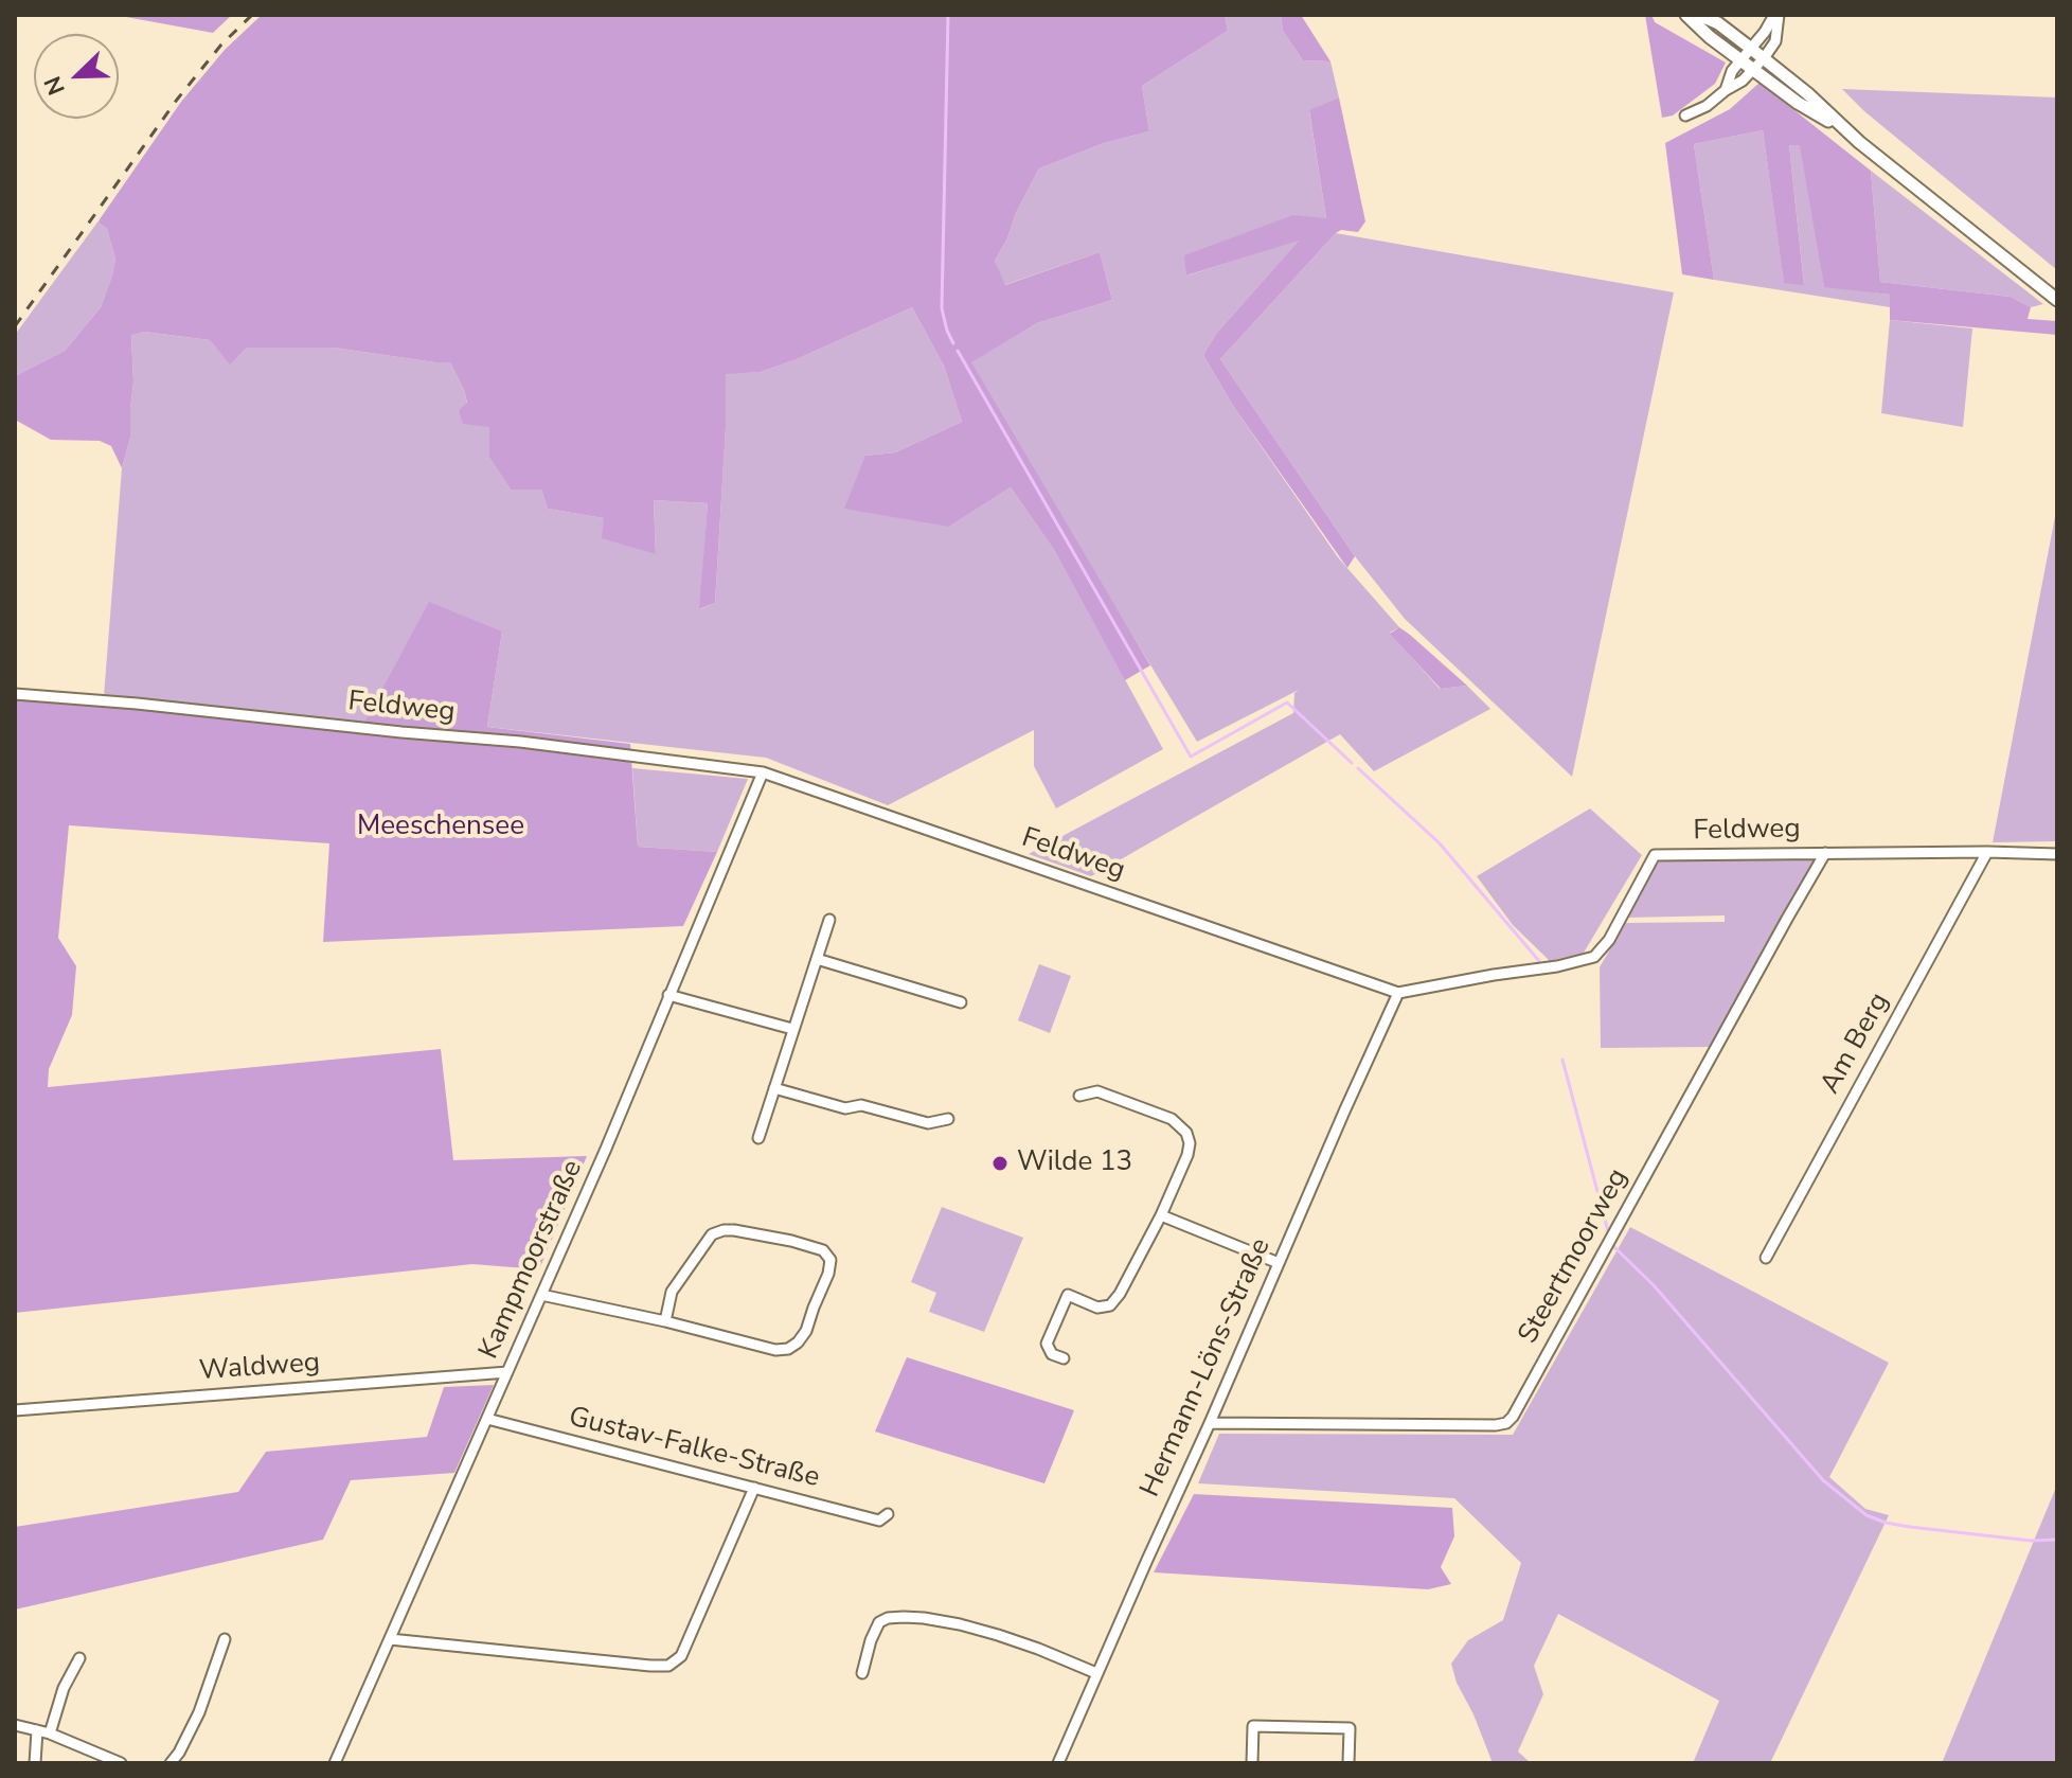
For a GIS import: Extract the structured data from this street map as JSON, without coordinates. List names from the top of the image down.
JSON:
{
  "streets": {
    "street": [
      "Feldweg",
      "Am Berg",
      "Steertmoorweg",
      "Kampmoorstraße",
      "Waldweg",
      "Hermann-Löns-Straße",
      "Gustav-Falke-Straße"
    ]
  },
  "crossings": [
    ["Feldweg", "Am Berg"],
    ["Feldweg", "Steertmoorweg"],
    ["Feldweg", "Kampmoorstraße"],
    ["Feldweg", "Hermann-Löns-Straße"],
    ["Steertmoorweg", "Hermann-Löns-Straße"],
    ["Kampmoorstraße", "Waldweg"],
    ["Kampmoorstraße", "Gustav-Falke-Straße"]
  ],
  "parks": ["Meeschensee"],
  "places": ["Wilde 13"],
  "north": "bottom left"
}
